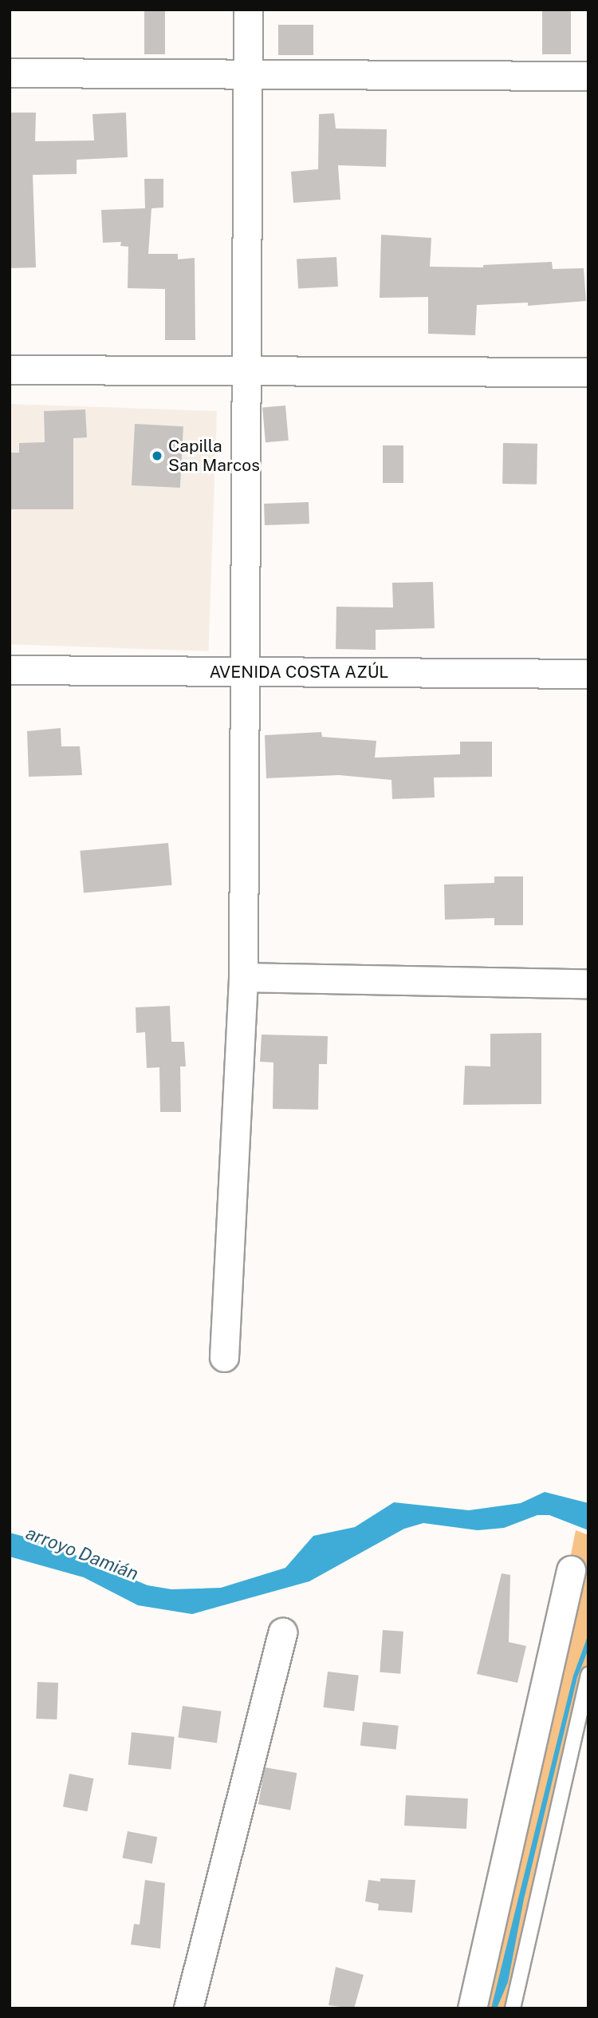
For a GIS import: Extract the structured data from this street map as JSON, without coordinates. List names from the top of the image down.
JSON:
{
  "streets": {
    "street": ["AVENIDA COSTA AZÚL"]
  },
  "water": ["arroyo Damián"],
  "places": ["Capilla San Marcos"]
}
